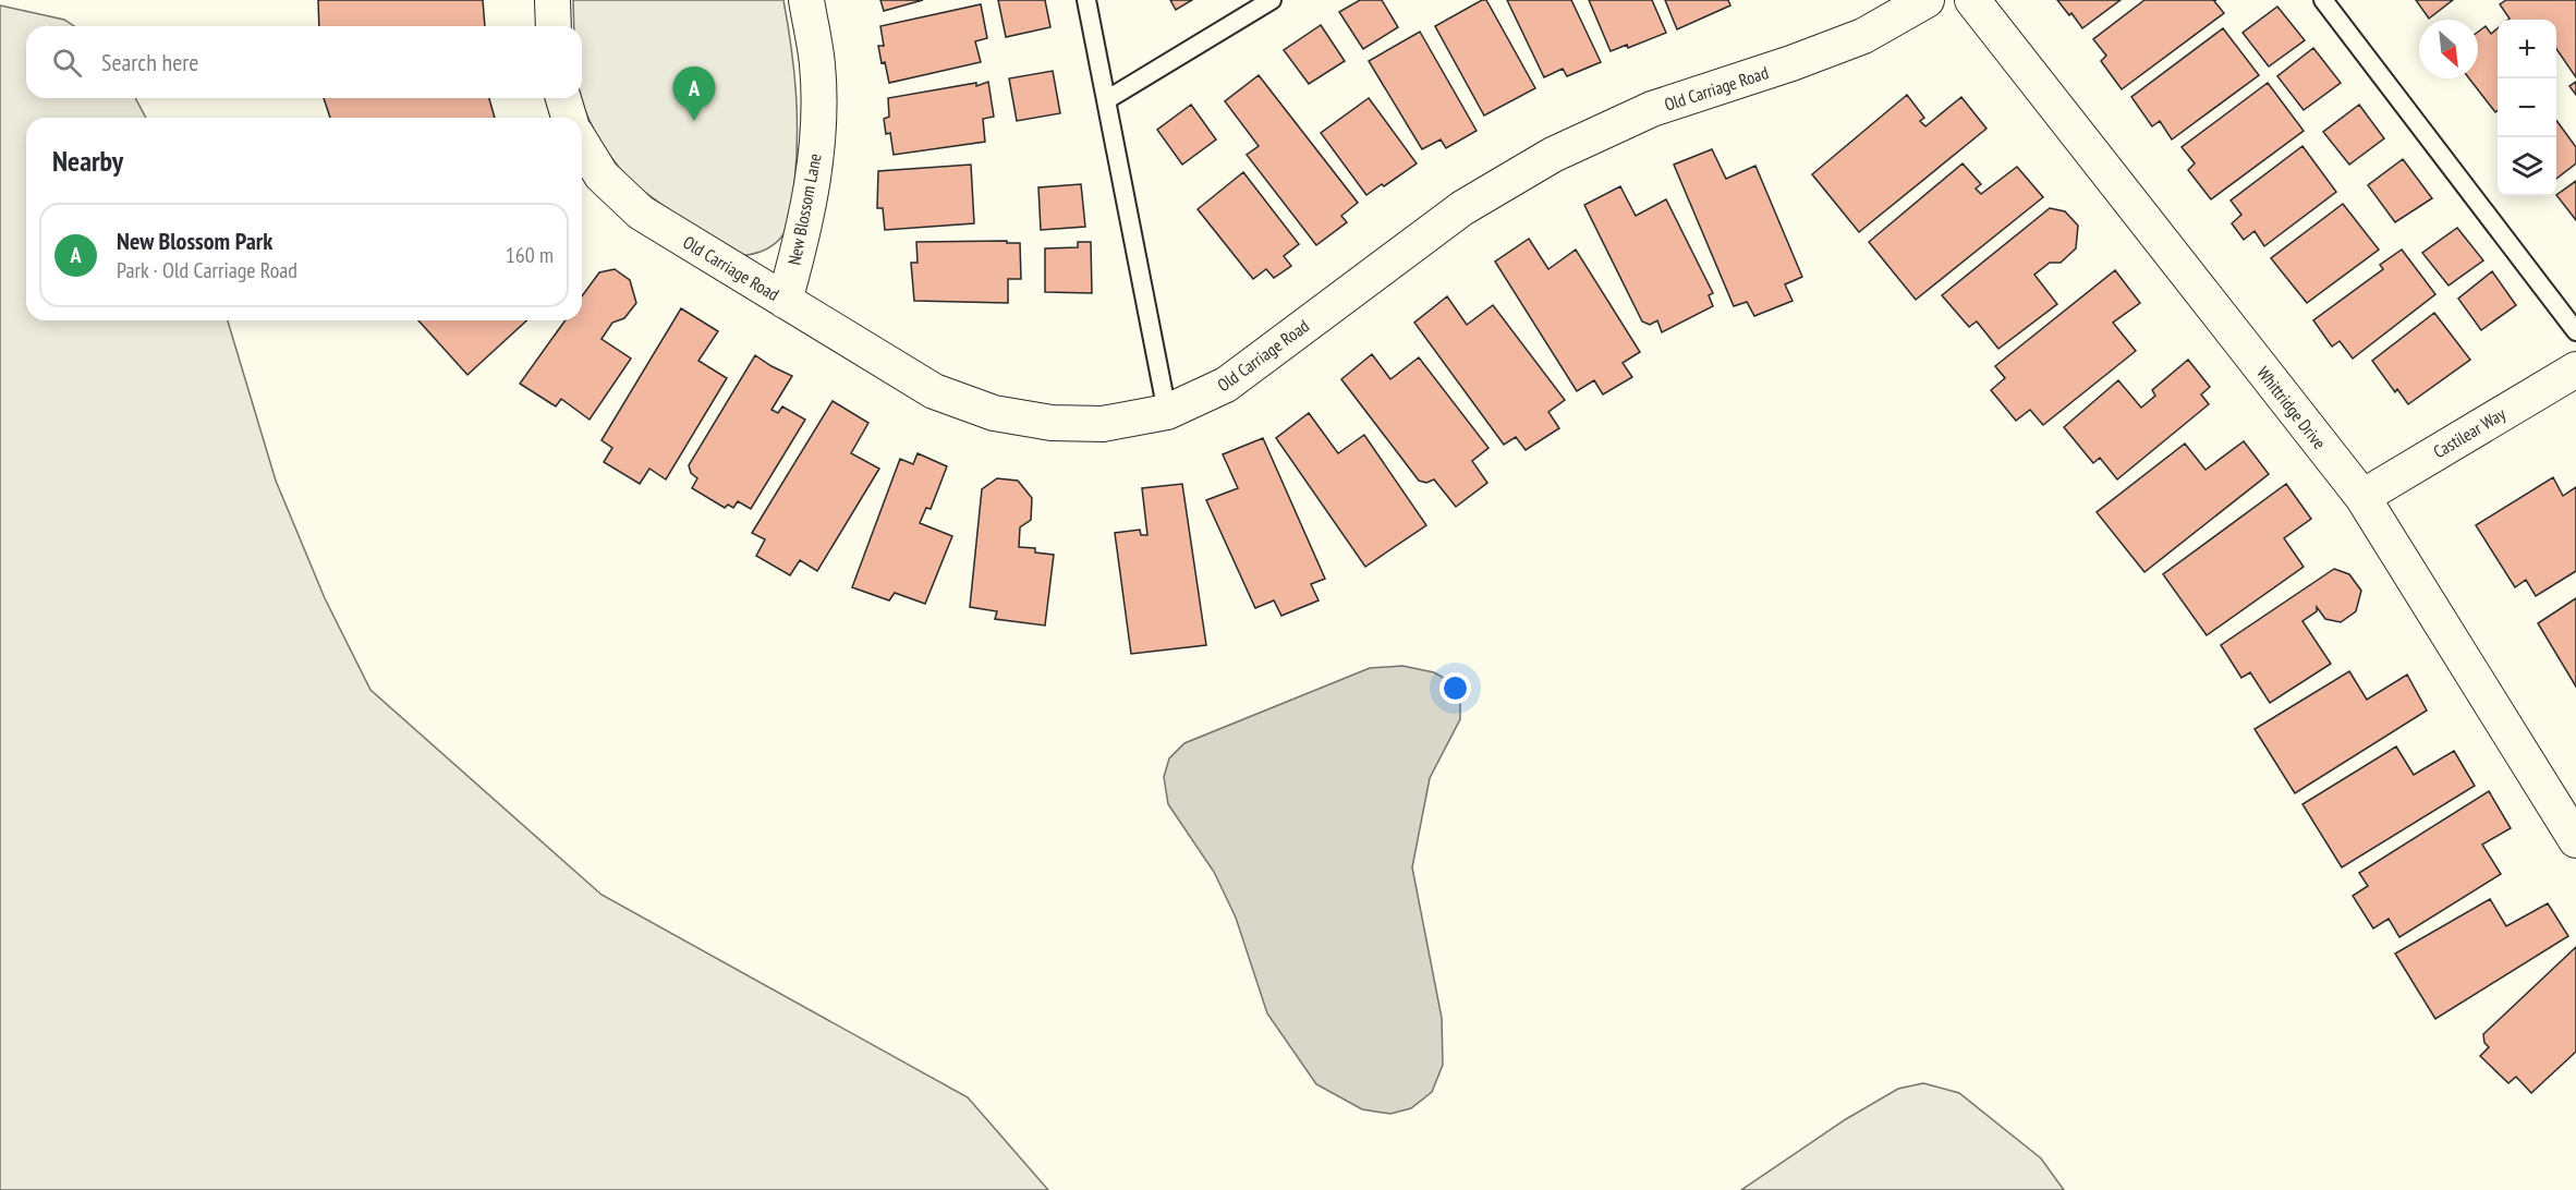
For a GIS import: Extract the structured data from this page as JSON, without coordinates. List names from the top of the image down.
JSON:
{
  "streets": {
    "street": [
      "Old Carriage Road",
      "New Blossom Lane",
      "Whittridge Drive",
      "Castilear Way"
    ]
  },
  "crossings": [
    ["Old Carriage Road", "New Blossom Lane"],
    ["Whittridge Drive", "Castilear Way"]
  ],
  "north": "bottom right",
  "page": {
    "map_buttons": ["+", "−"],
    "search": "Search here",
    "pins": "A",
    "heading": "Nearby",
    "list": [
      {
        "mark": "A",
        "name": "New Blossom Park",
        "note": "Park · Old Carriage Road",
        "value": "160 m"
      }
    ]
  }
}
